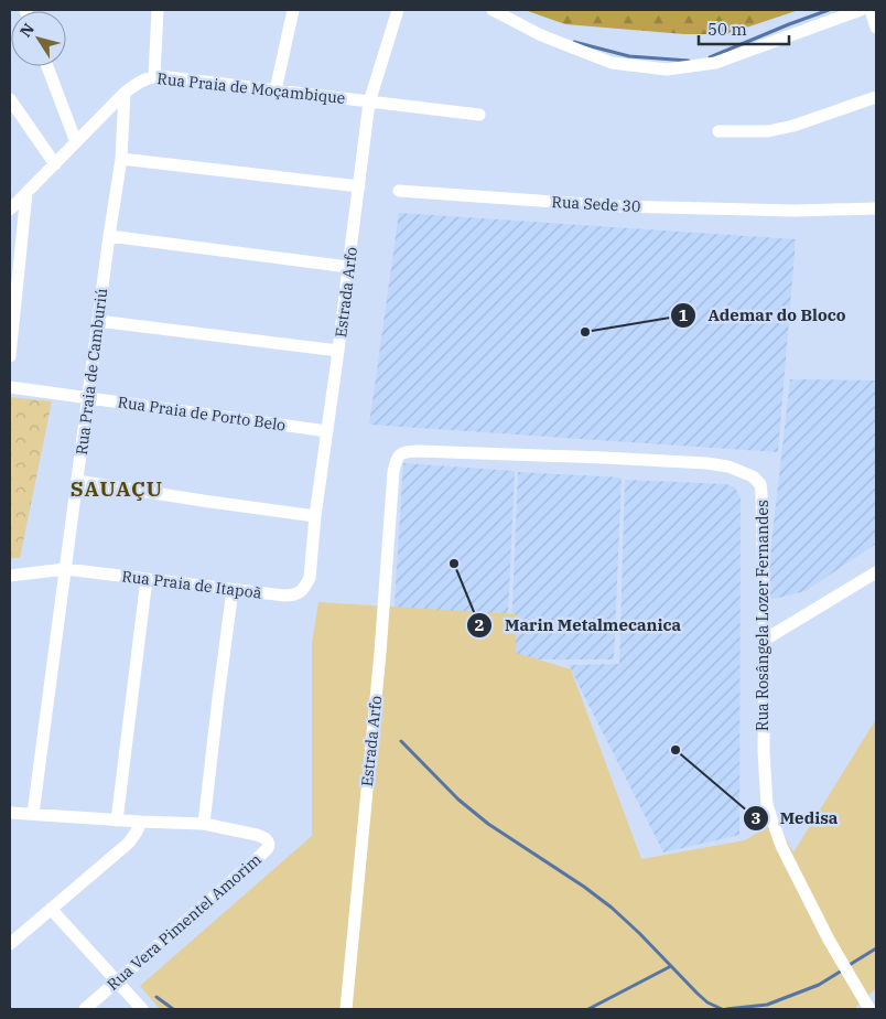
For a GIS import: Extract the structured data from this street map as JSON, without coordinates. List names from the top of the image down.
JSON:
{
  "streets": {
    "street": [
      "Rua Praia de Moçambique",
      "Rua Sede 30",
      "Estrada Arfo",
      "Rua Praia de Camburiú",
      "Rua Praia de Porto Belo",
      "Rua Praia de Itapoã",
      "Rua Rosângela Lozer Fernandes",
      "Rua Vera Pimentel Amorim"
    ]
  },
  "crossings": [
    ["Rua Praia de Moçambique", "Estrada Arfo"],
    ["Rua Praia de Moçambique", "Rua Praia de Camburiú"],
    ["Estrada Arfo", "Rua Praia de Porto Belo"],
    ["Estrada Arfo", "Rua Praia de Itapoã"],
    ["Estrada Arfo", "Rua Rosângela Lozer Fernandes"],
    ["Rua Praia de Camburiú", "Rua Praia de Porto Belo"],
    ["Rua Praia de Camburiú", "Rua Praia de Itapoã"]
  ],
  "districts": ["SAUAÇU"],
  "places": ["Ademar do Bloco", "Marin Metalmecanica", "Medisa"],
  "scale_bar": "50 m",
  "north": "top left"
}
